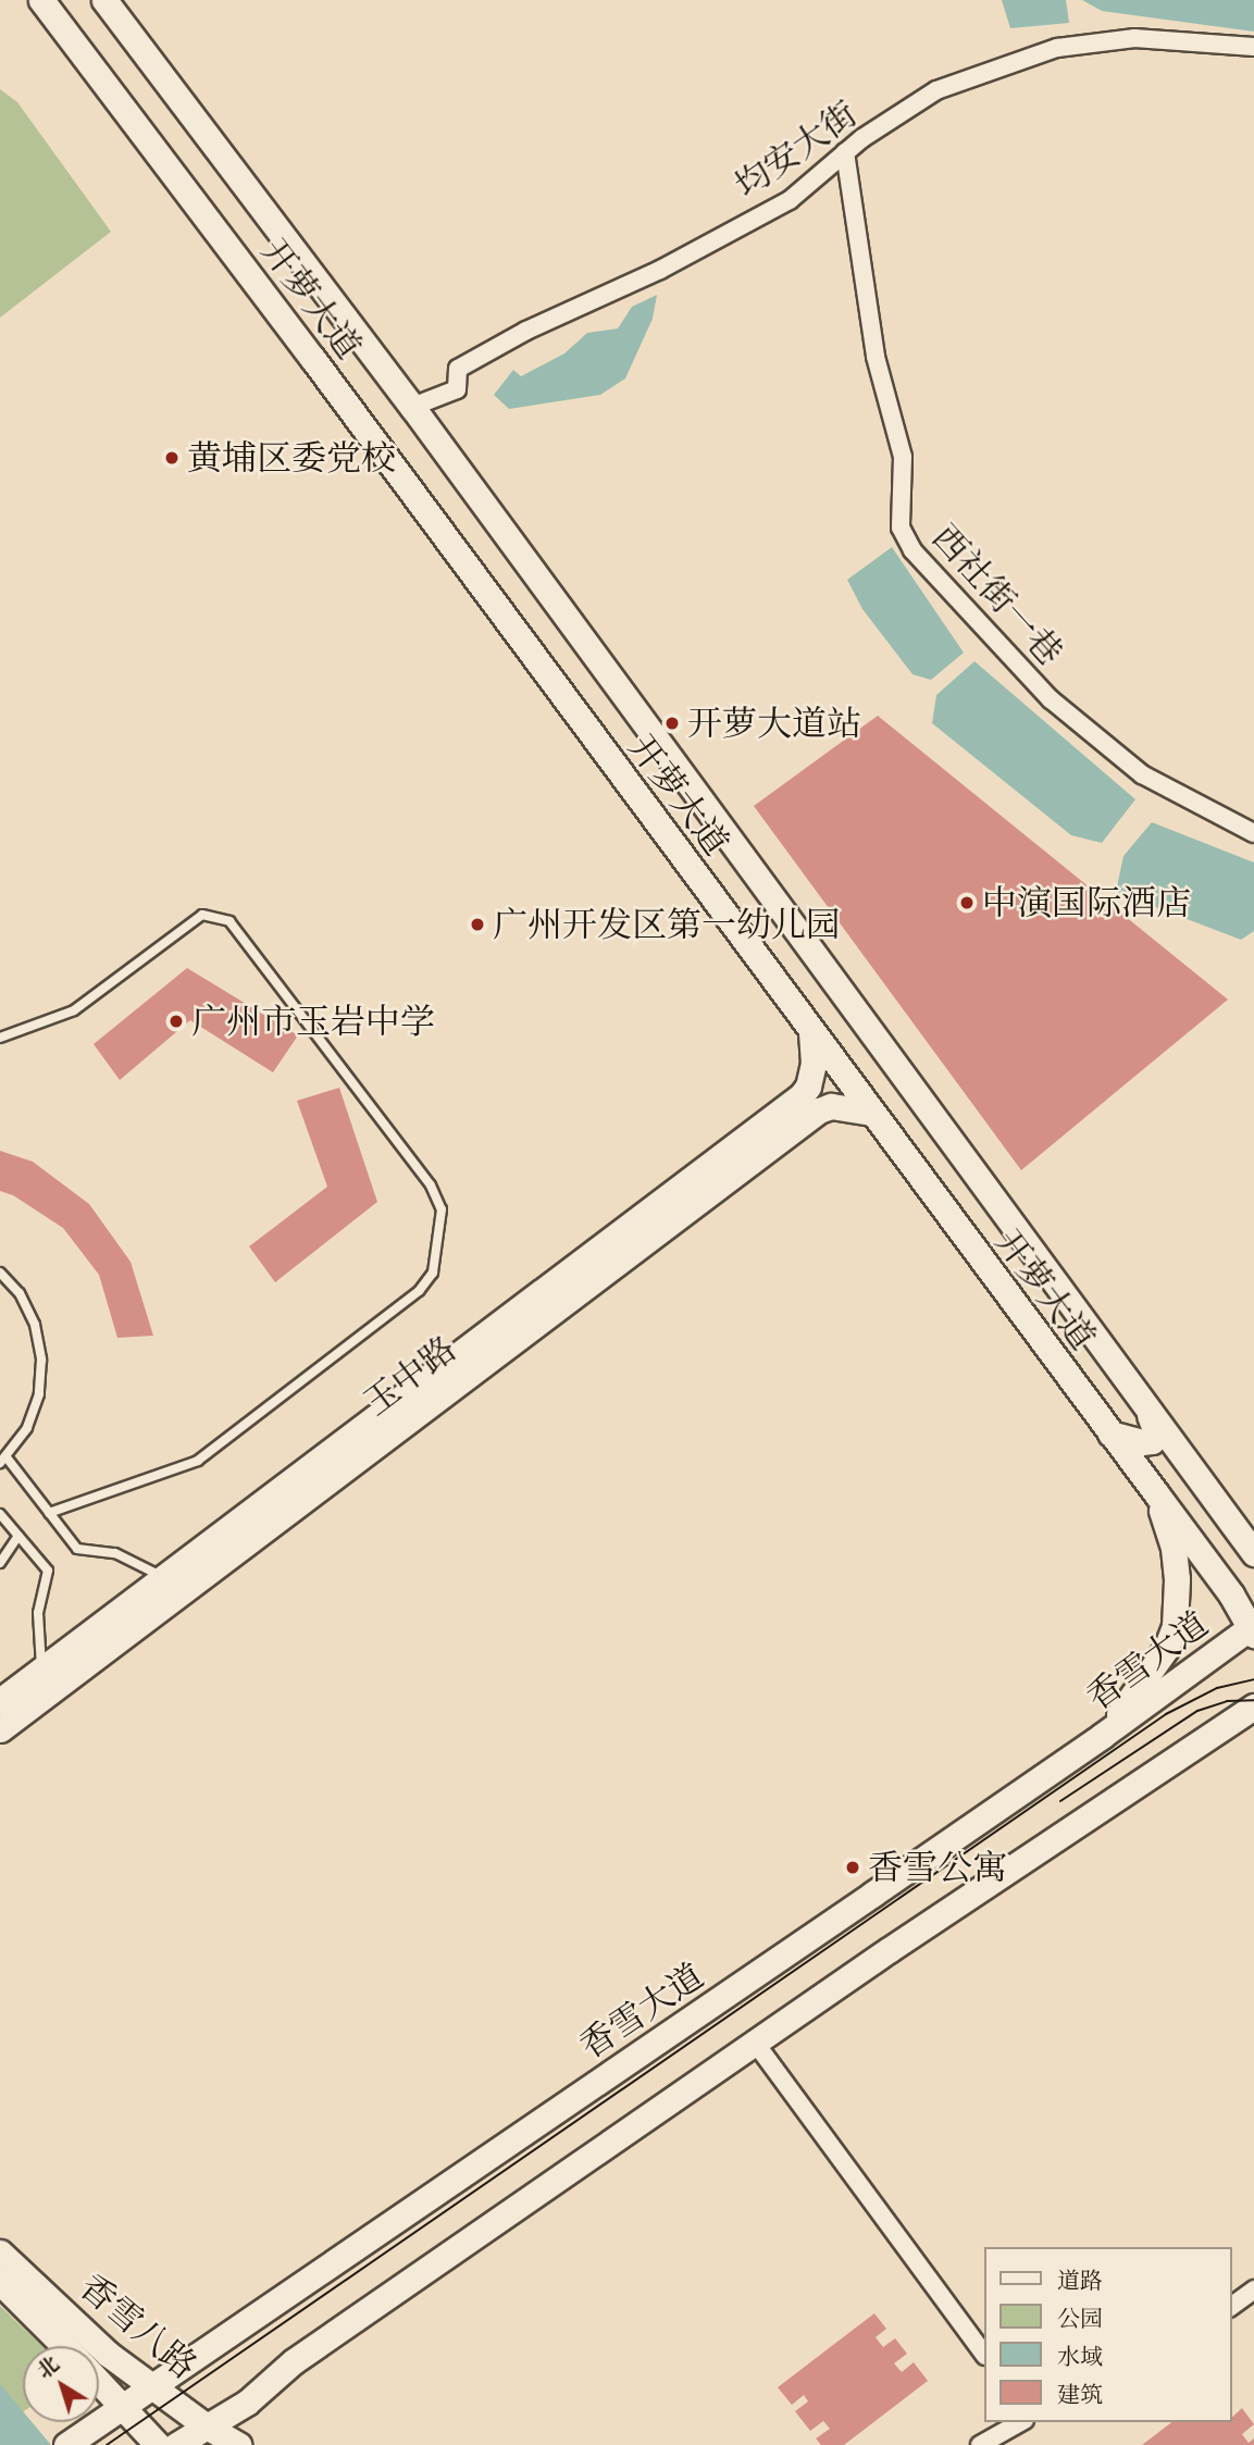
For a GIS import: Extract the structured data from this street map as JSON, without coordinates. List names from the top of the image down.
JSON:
{
  "streets": {
    "main road": [
      "开萝大道",
      "玉中路",
      "香雪大道",
      "香雪八路"
    ],
    "street": ["均安大街", "西社街一巷"]
  },
  "crossings": [
    ["均安大街", "开萝大道"],
    ["均安大街", "西社街一巷"],
    ["开萝大道", "玉中路"],
    ["开萝大道", "香雪大道"],
    ["香雪大道", "香雪八路"]
  ],
  "places": [
    "黄埔区委党校",
    "开萝大道站",
    "中演国际酒店",
    "广州开发区第一幼儿园",
    "广州市玉岩中学",
    "香雪公寓"
  ],
  "legend": [
    "道路",
    "公园",
    "水域",
    "建筑"
  ],
  "north": "top left"
}
